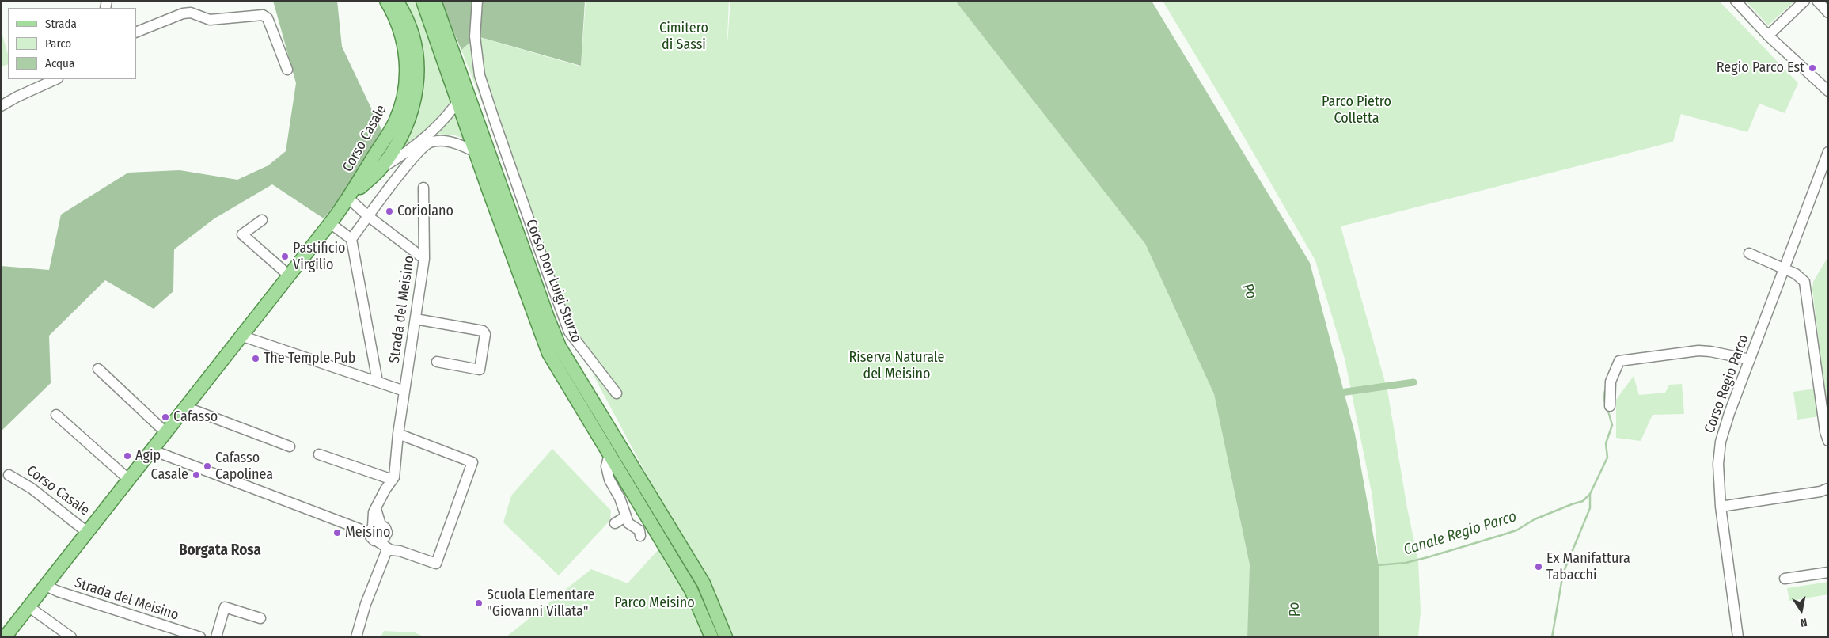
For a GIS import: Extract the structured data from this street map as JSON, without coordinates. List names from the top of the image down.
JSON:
{
  "streets": {
    "main road": ["Corso Casale", "Corso Don Luigi Sturzo"],
    "street": ["Strada del Meisino", "Corso Regio Parco"]
  },
  "crossings": [
    ["Corso Casale", "Strada del Meisino"]
  ],
  "districts": ["Borgata Rosa"],
  "water": ["Po", "Canale Regio Parco"],
  "parks": [
    "Cimitero di Sassi",
    "Parco Pietro Colletta",
    "Riserva Naturale del Meisino",
    "Parco Meisino"
  ],
  "places": [
    "Regio Parco Est",
    "Coriolano",
    "Pastificio Virgilio",
    "The Temple Pub",
    "Cafasso",
    "Agip",
    "Cafasso Capolinea",
    "Casale",
    "Meisino",
    "Ex Manifattura Tabacchi",
    "Scuola Elementare \"Giovanni Villata\""
  ],
  "legend": ["Strada", "Parco", "Acqua"],
  "north": "bottom"
}
